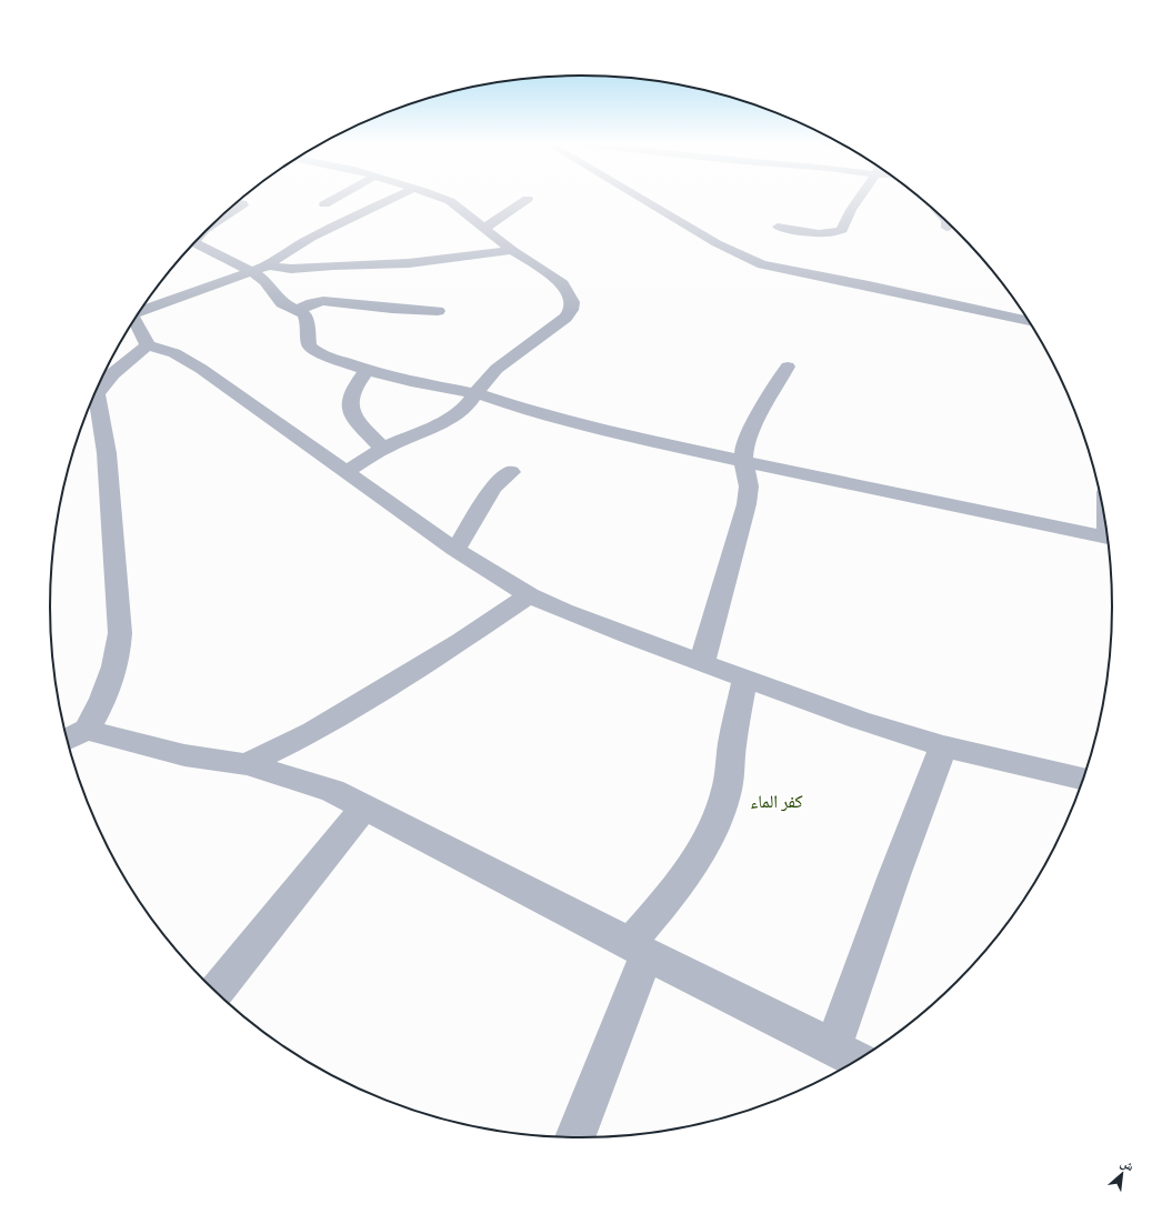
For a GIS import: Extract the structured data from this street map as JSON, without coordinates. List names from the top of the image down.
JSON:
{
  "districts": ["كفر الماء"],
  "north": "top right"
}
